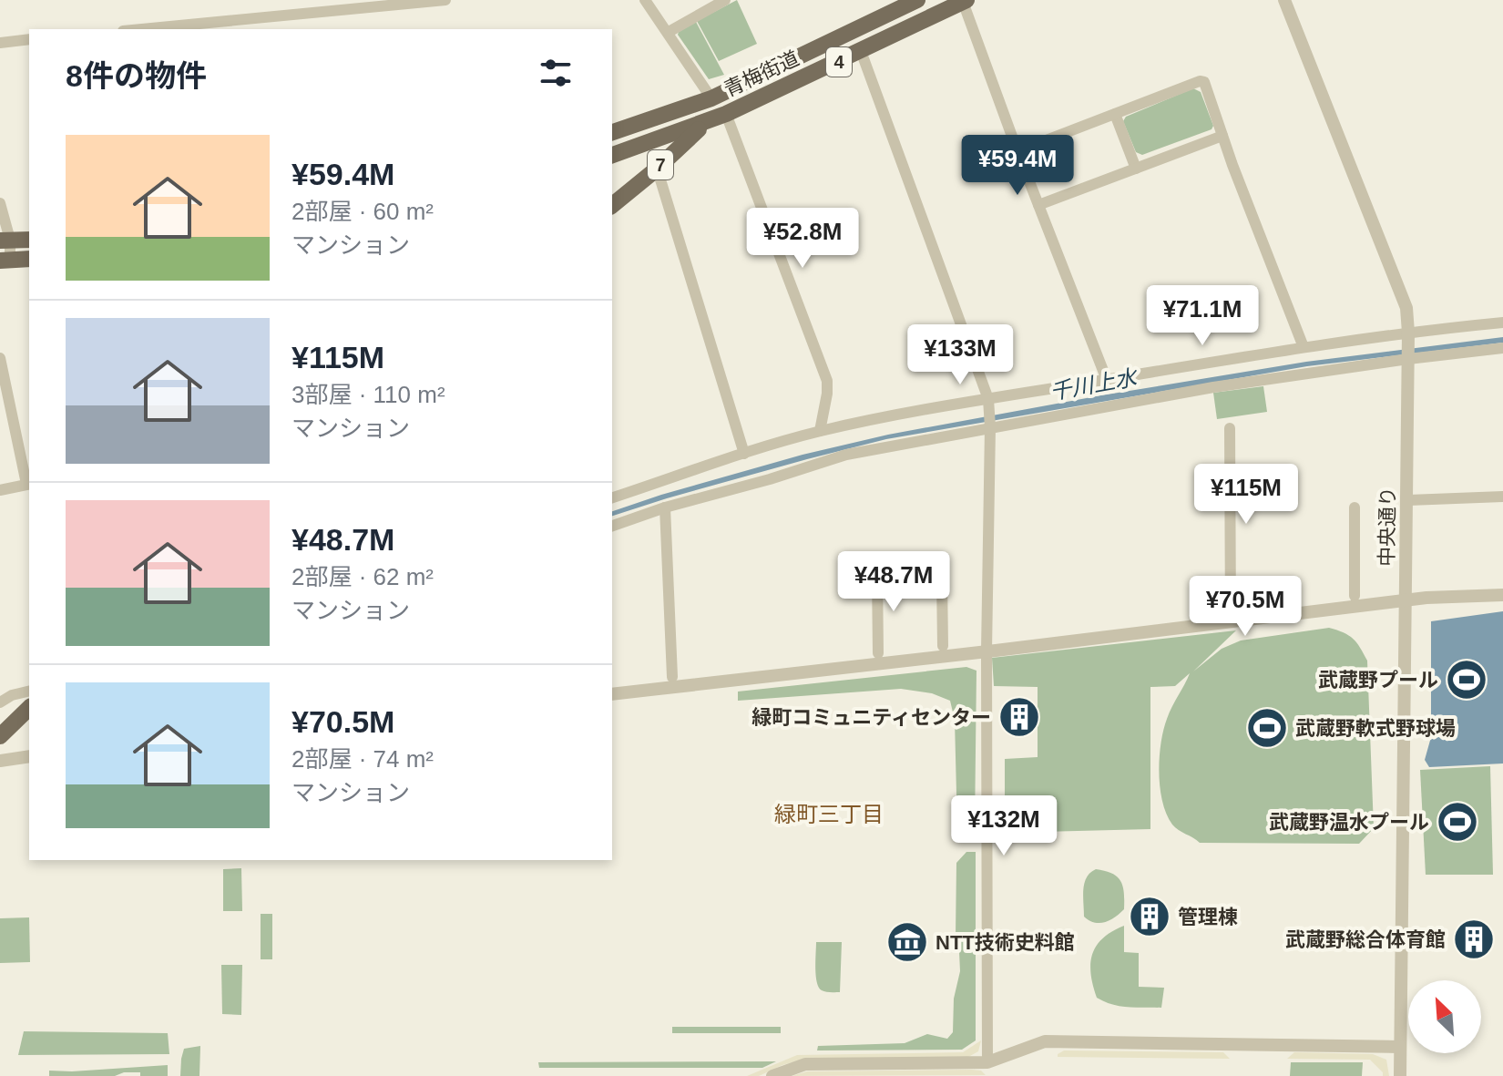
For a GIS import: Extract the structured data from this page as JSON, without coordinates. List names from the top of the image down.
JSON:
{
  "streets": {
    "main road": ["4", "青梅街道", "7"],
    "street": ["中央通り"]
  },
  "crossings": [
    ["青梅街道", "7"]
  ],
  "districts": ["緑町三丁目"],
  "water": ["千川上水"],
  "places": {
    "sports": ["武蔵野プール", "武蔵野軟式野球場", "武蔵野温水プール"],
    "building": ["緑町コミュニティセンター", "管理棟", "武蔵野総合体育館"],
    "museum": ["NTT技術史料館"]
  },
  "north": "top left",
  "page": {
    "heading": "8件の物件",
    "list": [
      {
        "name": "¥59.4M",
        "note": "2部屋 · 60 m² · マンション"
      },
      {
        "name": "¥115M",
        "note": "3部屋 · 110 m² · マンション"
      },
      {
        "name": "¥48.7M",
        "note": "2部屋 · 62 m² · マンション"
      },
      {
        "name": "¥70.5M",
        "note": "2部屋 · 74 m² · マンション"
      }
    ],
    "price": [
      "¥59.4M",
      "¥52.8M",
      "¥71.1M",
      "¥133M",
      "¥115M",
      "¥48.7M",
      "¥70.5M",
      "¥132M"
    ]
  }
}
